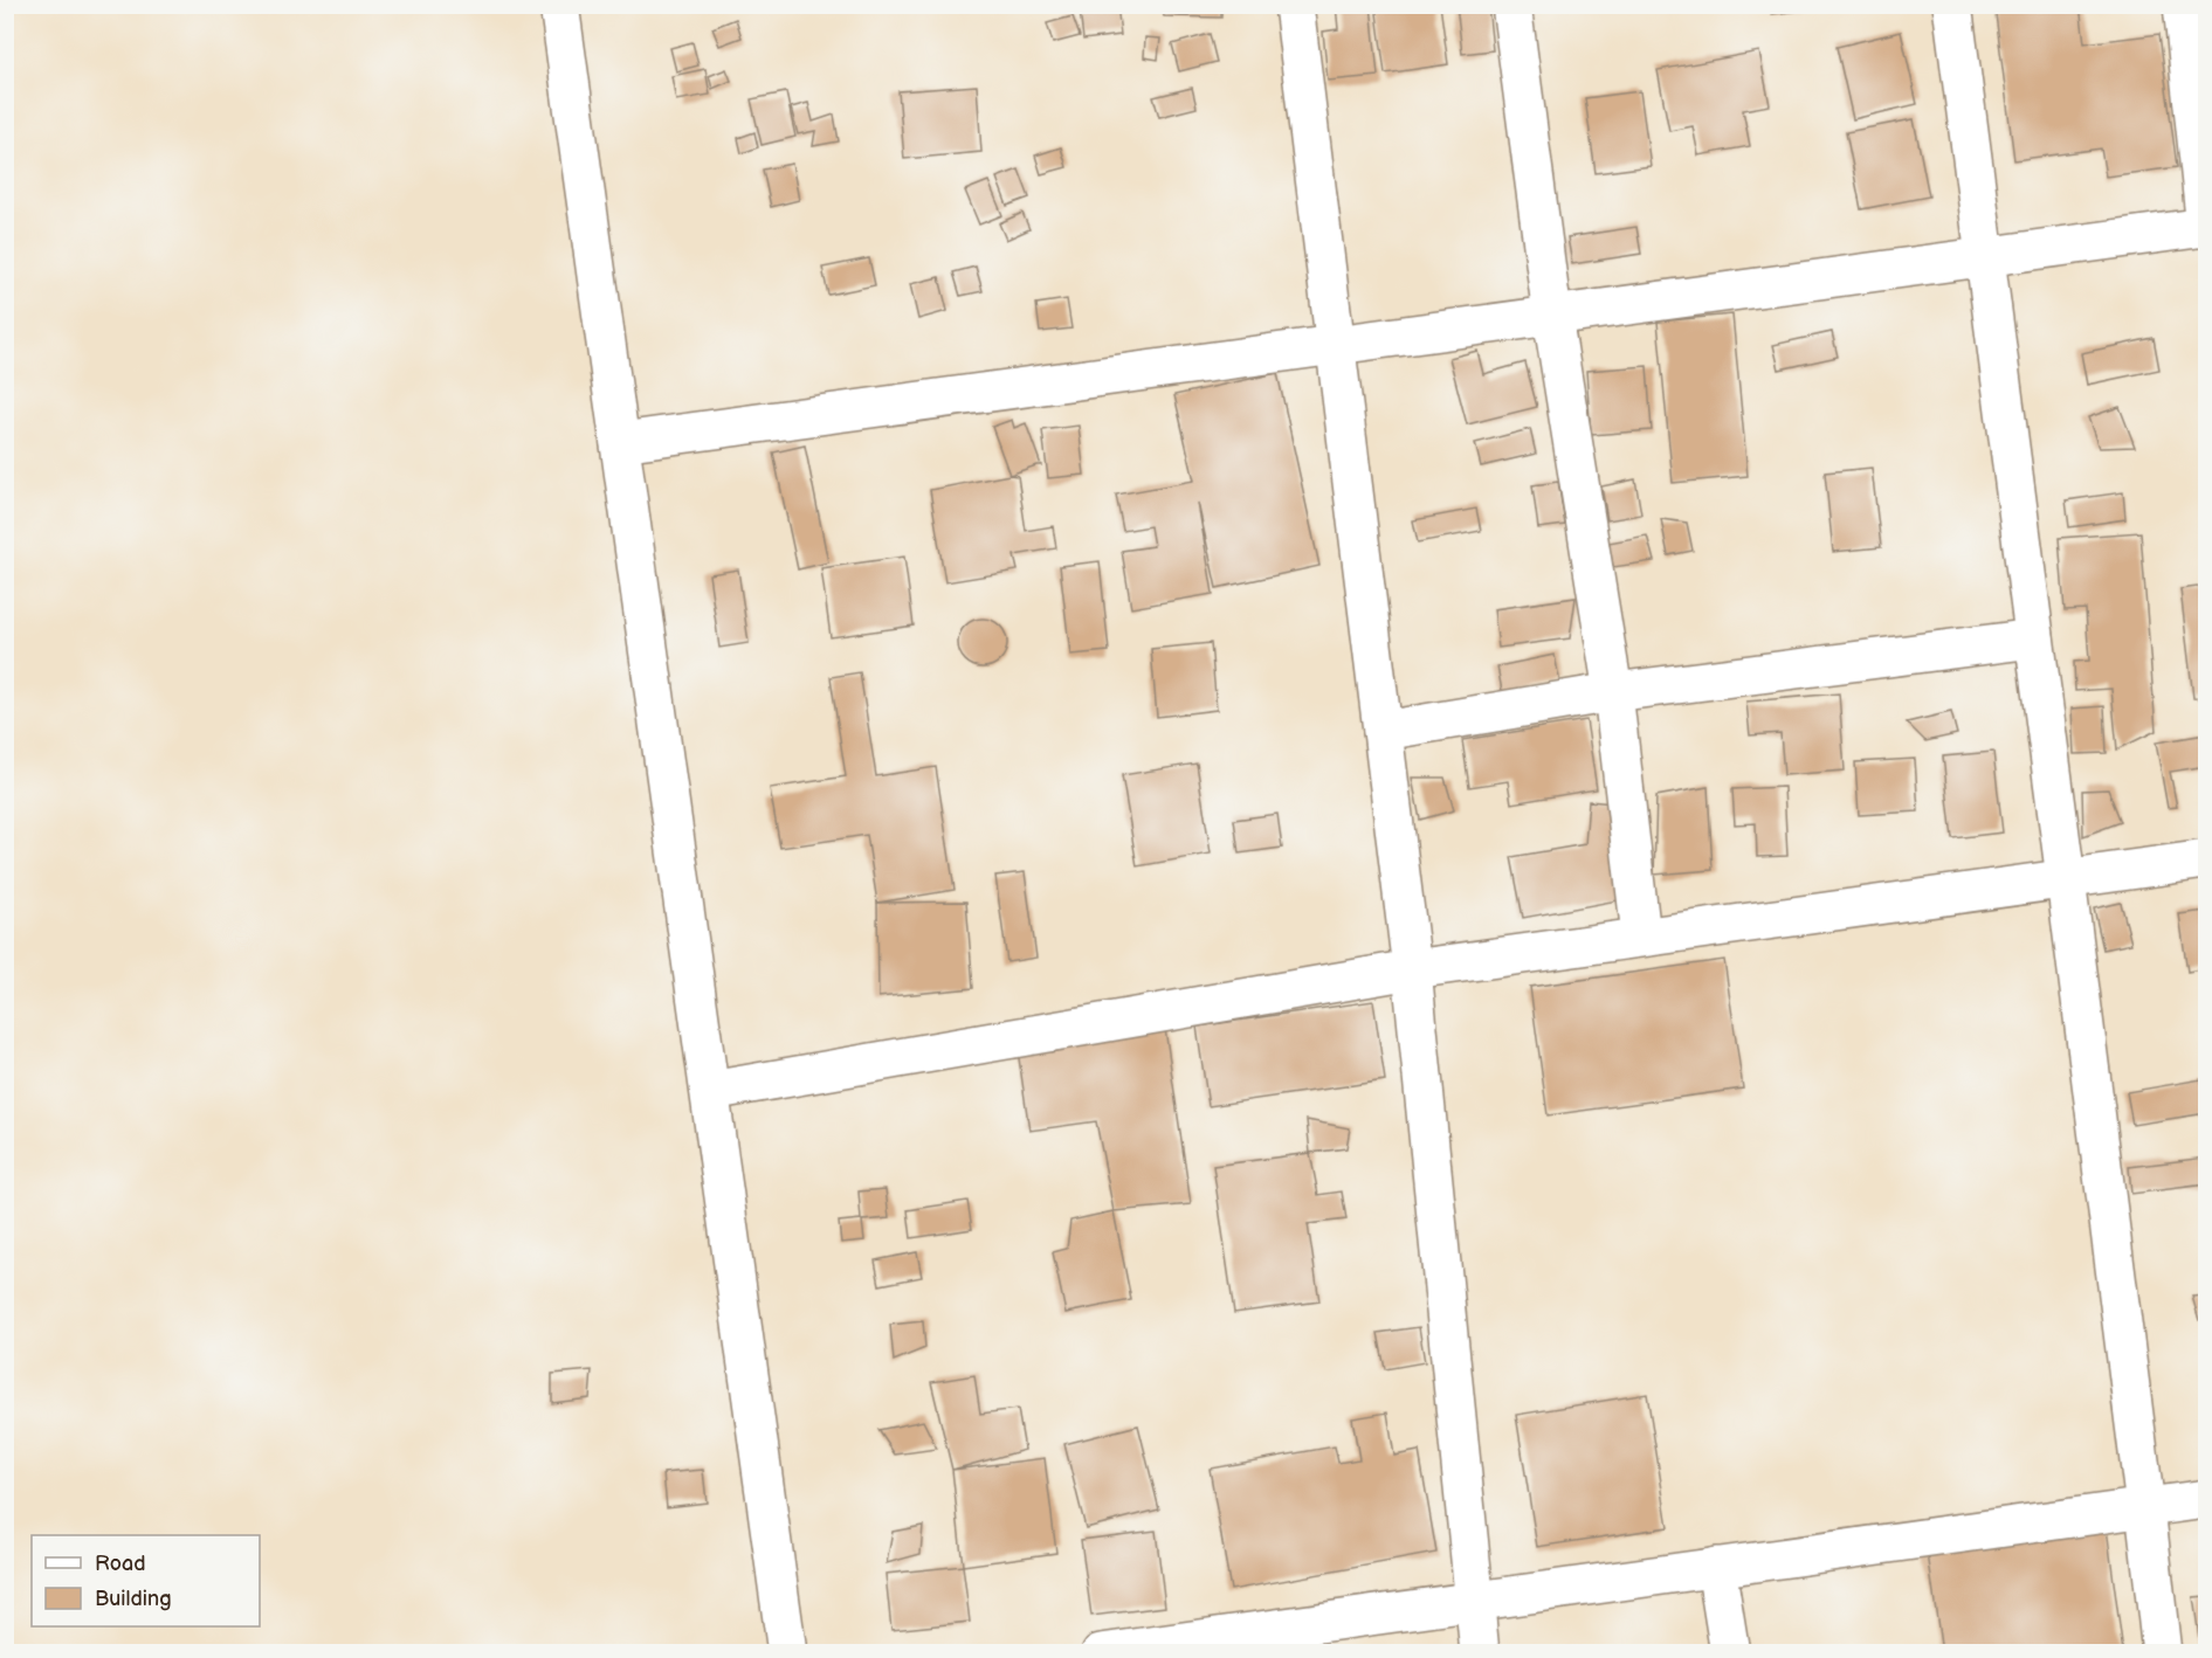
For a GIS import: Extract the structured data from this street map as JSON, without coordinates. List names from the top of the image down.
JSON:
{
  "legend": ["Road", "Building"]
}
